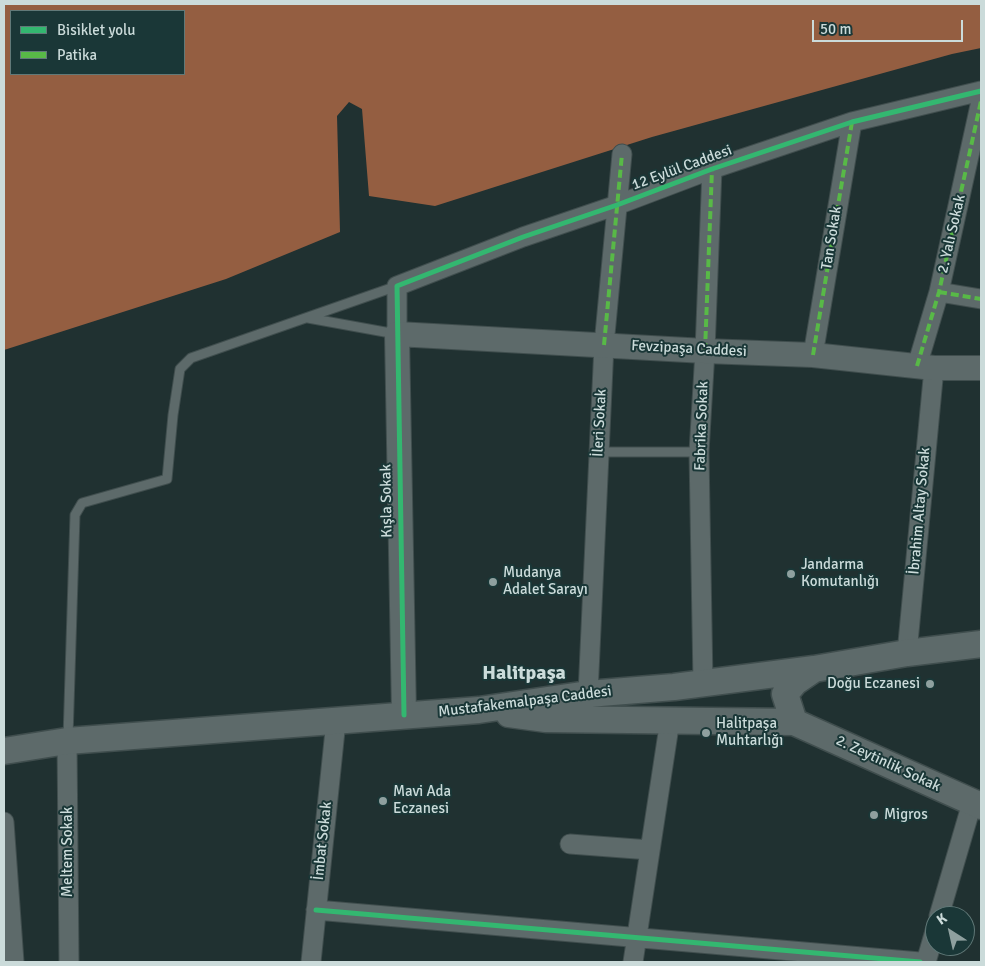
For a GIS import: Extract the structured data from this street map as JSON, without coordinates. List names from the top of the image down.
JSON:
{
  "streets": {
    "main road": ["Mustafakemalpaşa Caddesi", "2. Zeytinlik Sokak"],
    "street": [
      "12 Eylül Caddesi",
      "2. Yalı Sokak",
      "Tan Sokak",
      "Fevzipaşa Caddesi",
      "İleri Sokak",
      "Fabrika Sokak",
      "Kışla Sokak",
      "İbrahim Altay Sokak",
      "İmbat Sokak",
      "Meltem Sokak"
    ]
  },
  "crossings": [
    ["12 Eylül Caddesi", "Tan Sokak"],
    ["12 Eylül Caddesi", "İleri Sokak"],
    ["12 Eylül Caddesi", "Fabrika Sokak"],
    ["12 Eylül Caddesi", "Kışla Sokak"],
    ["12 Eylül Caddesi", "Mustafakemalpaşa Caddesi"],
    ["12 Eylül Caddesi", "Meltem Sokak"],
    ["2. Yalı Sokak", "Fevzipaşa Caddesi"],
    ["2. Yalı Sokak", "İbrahim Altay Sokak"],
    ["Tan Sokak", "Fevzipaşa Caddesi"],
    ["Fevzipaşa Caddesi", "İleri Sokak"],
    ["Fevzipaşa Caddesi", "Fabrika Sokak"],
    ["Fevzipaşa Caddesi", "Kışla Sokak"],
    ["Fevzipaşa Caddesi", "İbrahim Altay Sokak"],
    ["İleri Sokak", "Mustafakemalpaşa Caddesi"],
    ["Fabrika Sokak", "Mustafakemalpaşa Caddesi"],
    ["Kışla Sokak", "Mustafakemalpaşa Caddesi"],
    ["İbrahim Altay Sokak", "Mustafakemalpaşa Caddesi"],
    ["Mustafakemalpaşa Caddesi", "İmbat Sokak"],
    ["Mustafakemalpaşa Caddesi", "Meltem Sokak"]
  ],
  "districts": ["Halitpaşa"],
  "places": [
    "Jandarma Komutanlığı",
    "Mudanya Adalet Sarayı",
    "Doğu Eczanesi",
    "Halitpaşa Muhtarlığı",
    "Mavi Ada Eczanesi",
    "Migros"
  ],
  "legend": ["Bisiklet yolu", "Patika"],
  "scale_bar": "50 m",
  "north": "top left"
}
